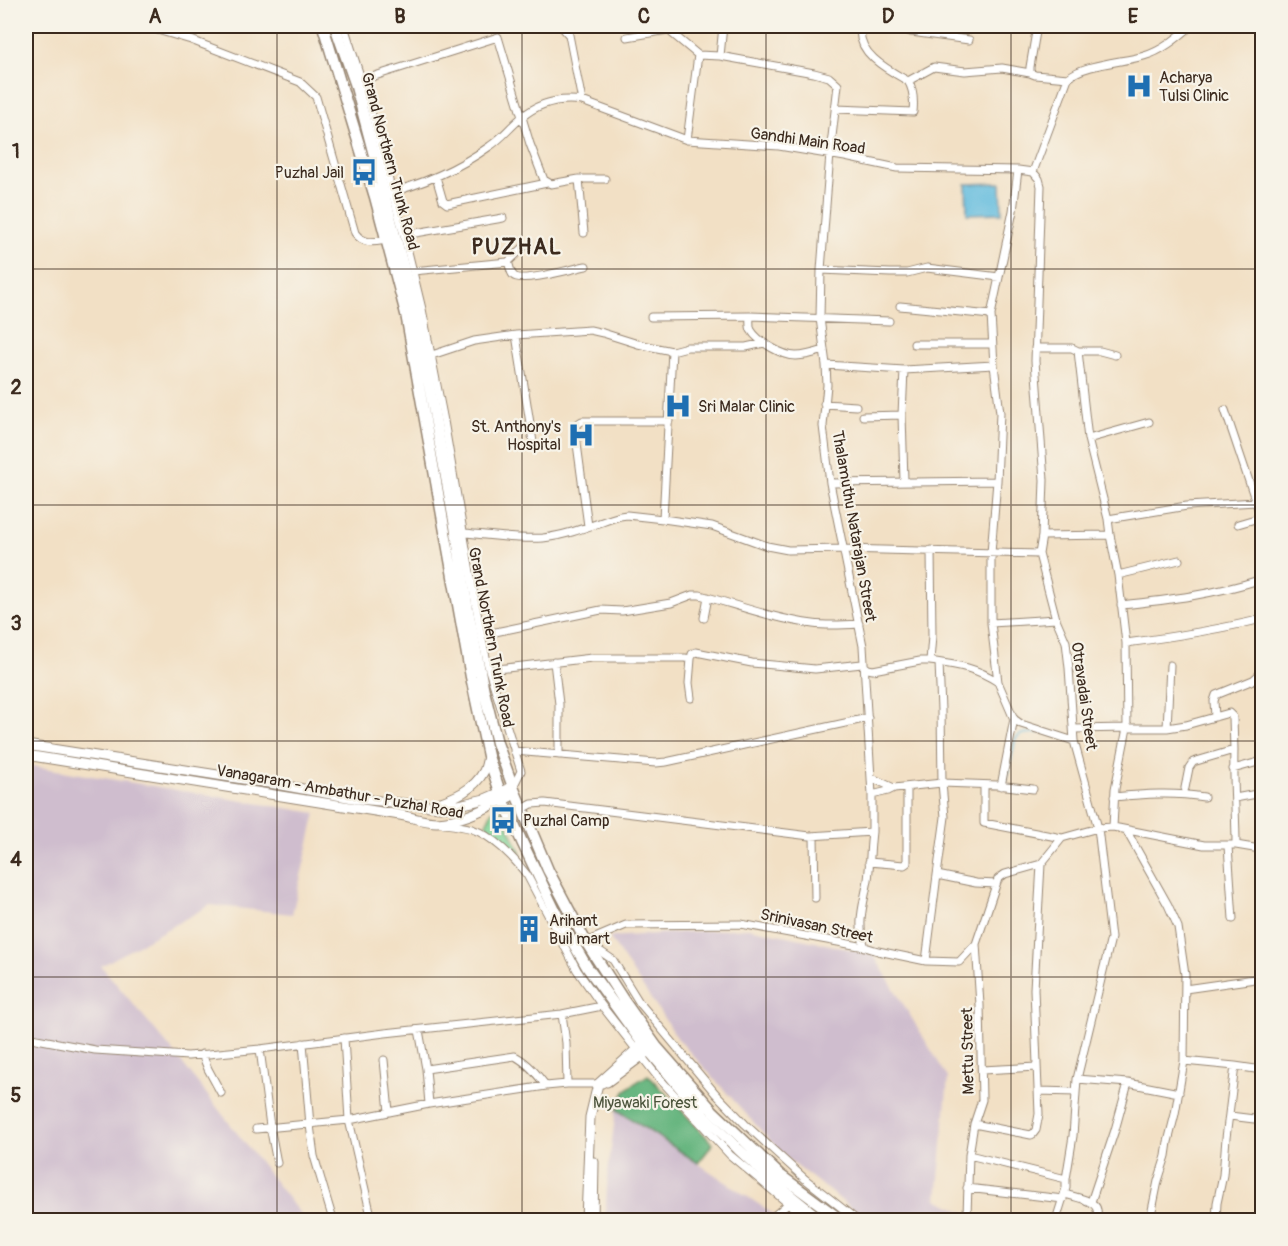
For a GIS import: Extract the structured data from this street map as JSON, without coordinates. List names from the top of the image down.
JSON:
{
  "streets": {
    "highway": ["Grand Northern Trunk Road"],
    "main road": ["Vanagaram - Ambathur - Puzhal Road"],
    "street": [
      "Gandhi Main Road",
      "Thalamuthu Natarajan Street",
      "Otravadai Street",
      "Srinivasan Street",
      "Mettu Street"
    ]
  },
  "crossings": [
    ["Gandhi Main Road", "Grand Northern Trunk Road"],
    ["Gandhi Main Road", "Thalamuthu Natarajan Street"],
    ["Gandhi Main Road", "Otravadai Street"],
    ["Grand Northern Trunk Road", "Vanagaram - Ambathur - Puzhal Road"],
    ["Grand Northern Trunk Road", "Srinivasan Street"],
    ["Thalamuthu Natarajan Street", "Srinivasan Street"],
    ["Srinivasan Street", "Mettu Street"]
  ],
  "districts": ["PUZHAL"],
  "parks": ["Miyawaki Forest"],
  "places": {
    "hospital": ["Acharya Tulsi Clinic", "Sri Malar Clinic", "St. Anthony's Hospital"],
    "bus stop": ["Puzhal Jail", "Puzhal Camp"],
    "building": ["Arihant Buil mart"]
  },
  "grid": {
    "columns": [
      "A",
      "B",
      "C",
      "D",
      "E"
    ],
    "rows": [
      "1",
      "2",
      "3",
      "4",
      "5"
    ]
  }
}
